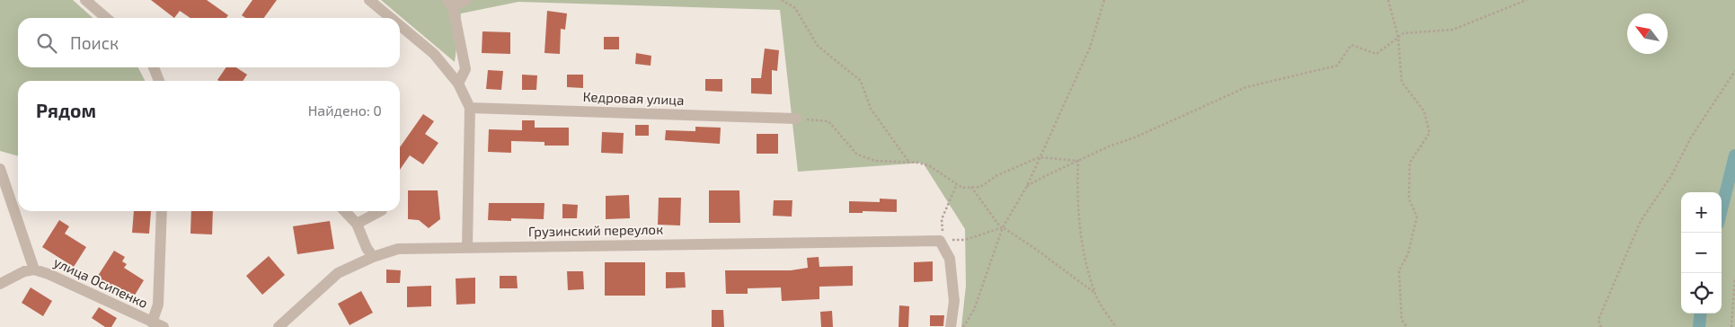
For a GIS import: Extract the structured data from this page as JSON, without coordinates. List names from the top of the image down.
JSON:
{
  "streets": {
    "street": ["Кедровая улица", "Грузинский переулок", "улица Осипенко"]
  },
  "north": "top left",
  "page": {
    "search": "Поиск",
    "heading": ["Рядом", "Найдено: 0"],
    "map_buttons": ["+", "−"]
  }
}
